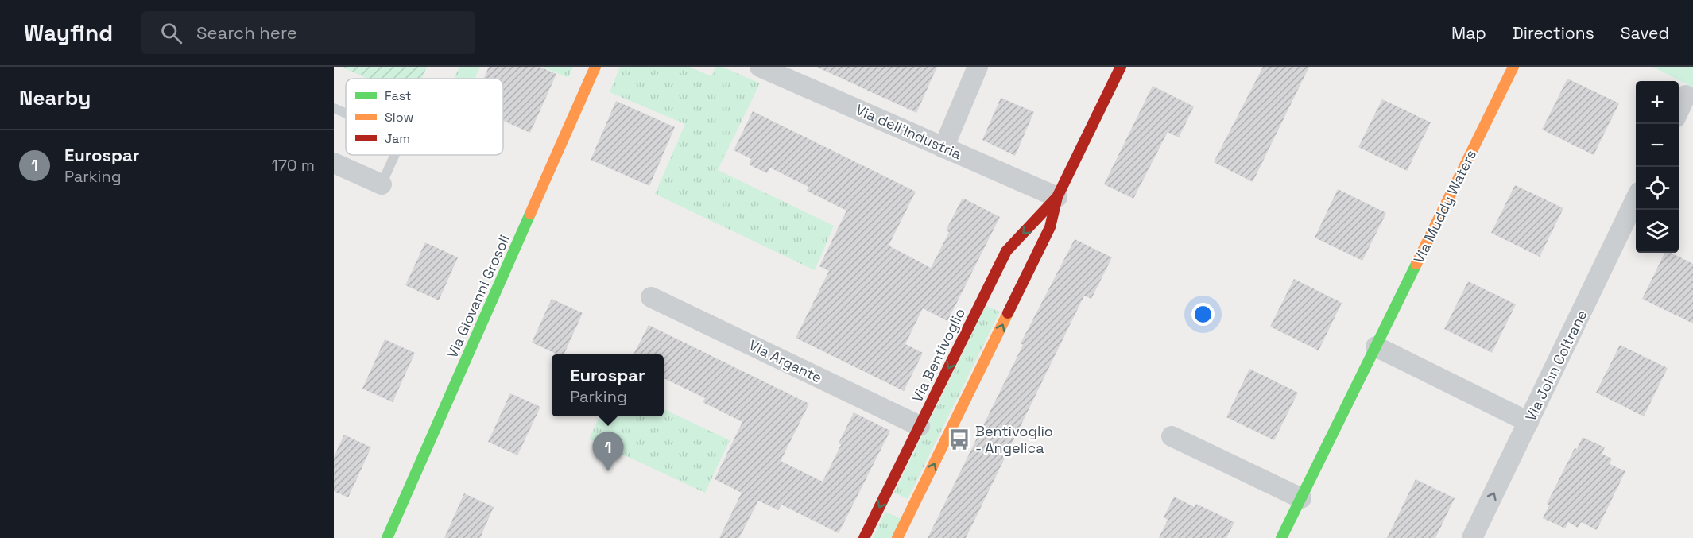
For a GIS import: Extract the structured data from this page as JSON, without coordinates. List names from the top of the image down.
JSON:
{
  "streets": {
    "street": [
      "Via dell'Industria",
      "Via Muddy Waters",
      "Via Giovanni Grosoli",
      "Via Bentivoglio",
      "Via Argante",
      "Via John Coltrane"
    ]
  },
  "crossings": [
    ["Via dell'Industria", "Via Bentivoglio"],
    ["Via Bentivoglio", "Via Argante"]
  ],
  "places": {
    "bus stop": ["Bentivoglio - Angelica"]
  },
  "legend": ["Fast", "Slow", "Jam"],
  "page": {
    "header": "Wayfind",
    "search": "Search here",
    "nav": ["Map", "Directions", "Saved"],
    "heading": "Nearby",
    "map_buttons": ["+", "−"],
    "list": [
      {
        "mark": "1",
        "name": "Eurospar",
        "note": "Parking",
        "value": "170 m"
      }
    ],
    "popup": ["Eurospar", "Parking"],
    "pins": "1"
  }
}
